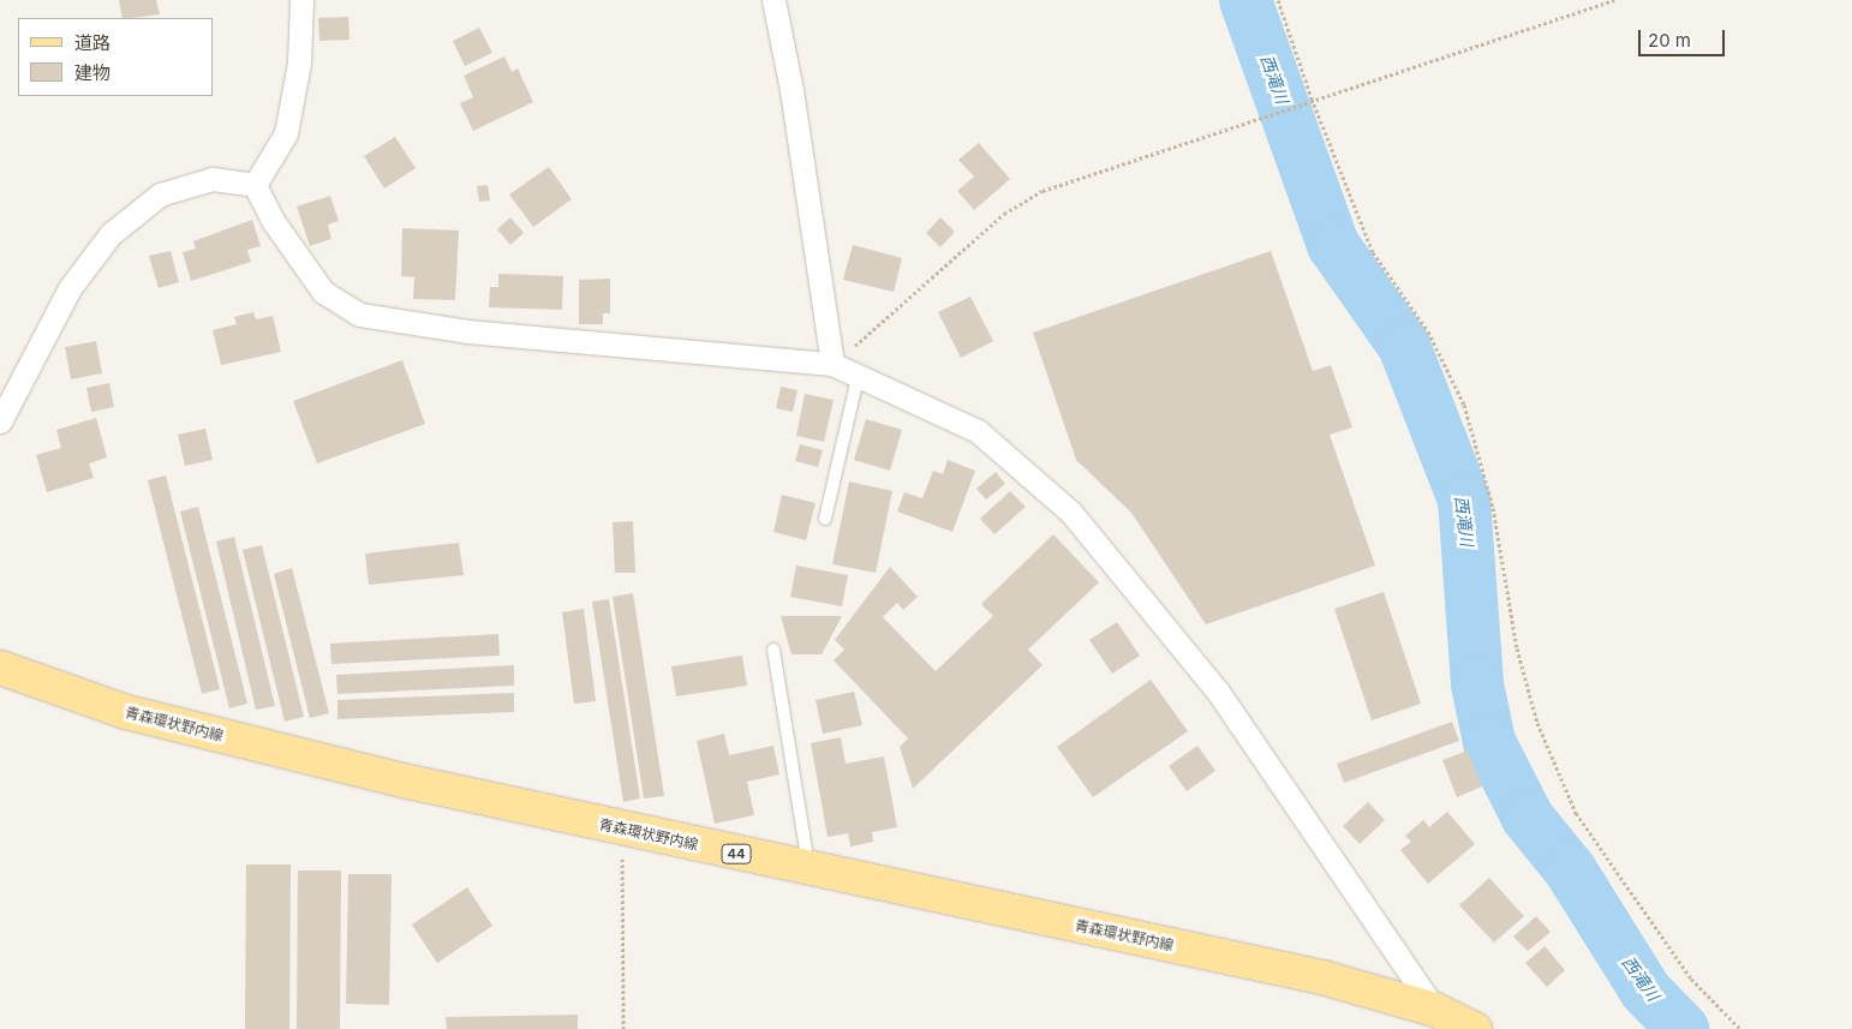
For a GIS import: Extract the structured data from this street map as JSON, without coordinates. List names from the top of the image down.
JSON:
{
  "streets": {
    "main road": ["青森環状野内線", "44"]
  },
  "water": ["西滝川"],
  "legend": ["道路", "建物"],
  "scale_bar": "20 m"
}
